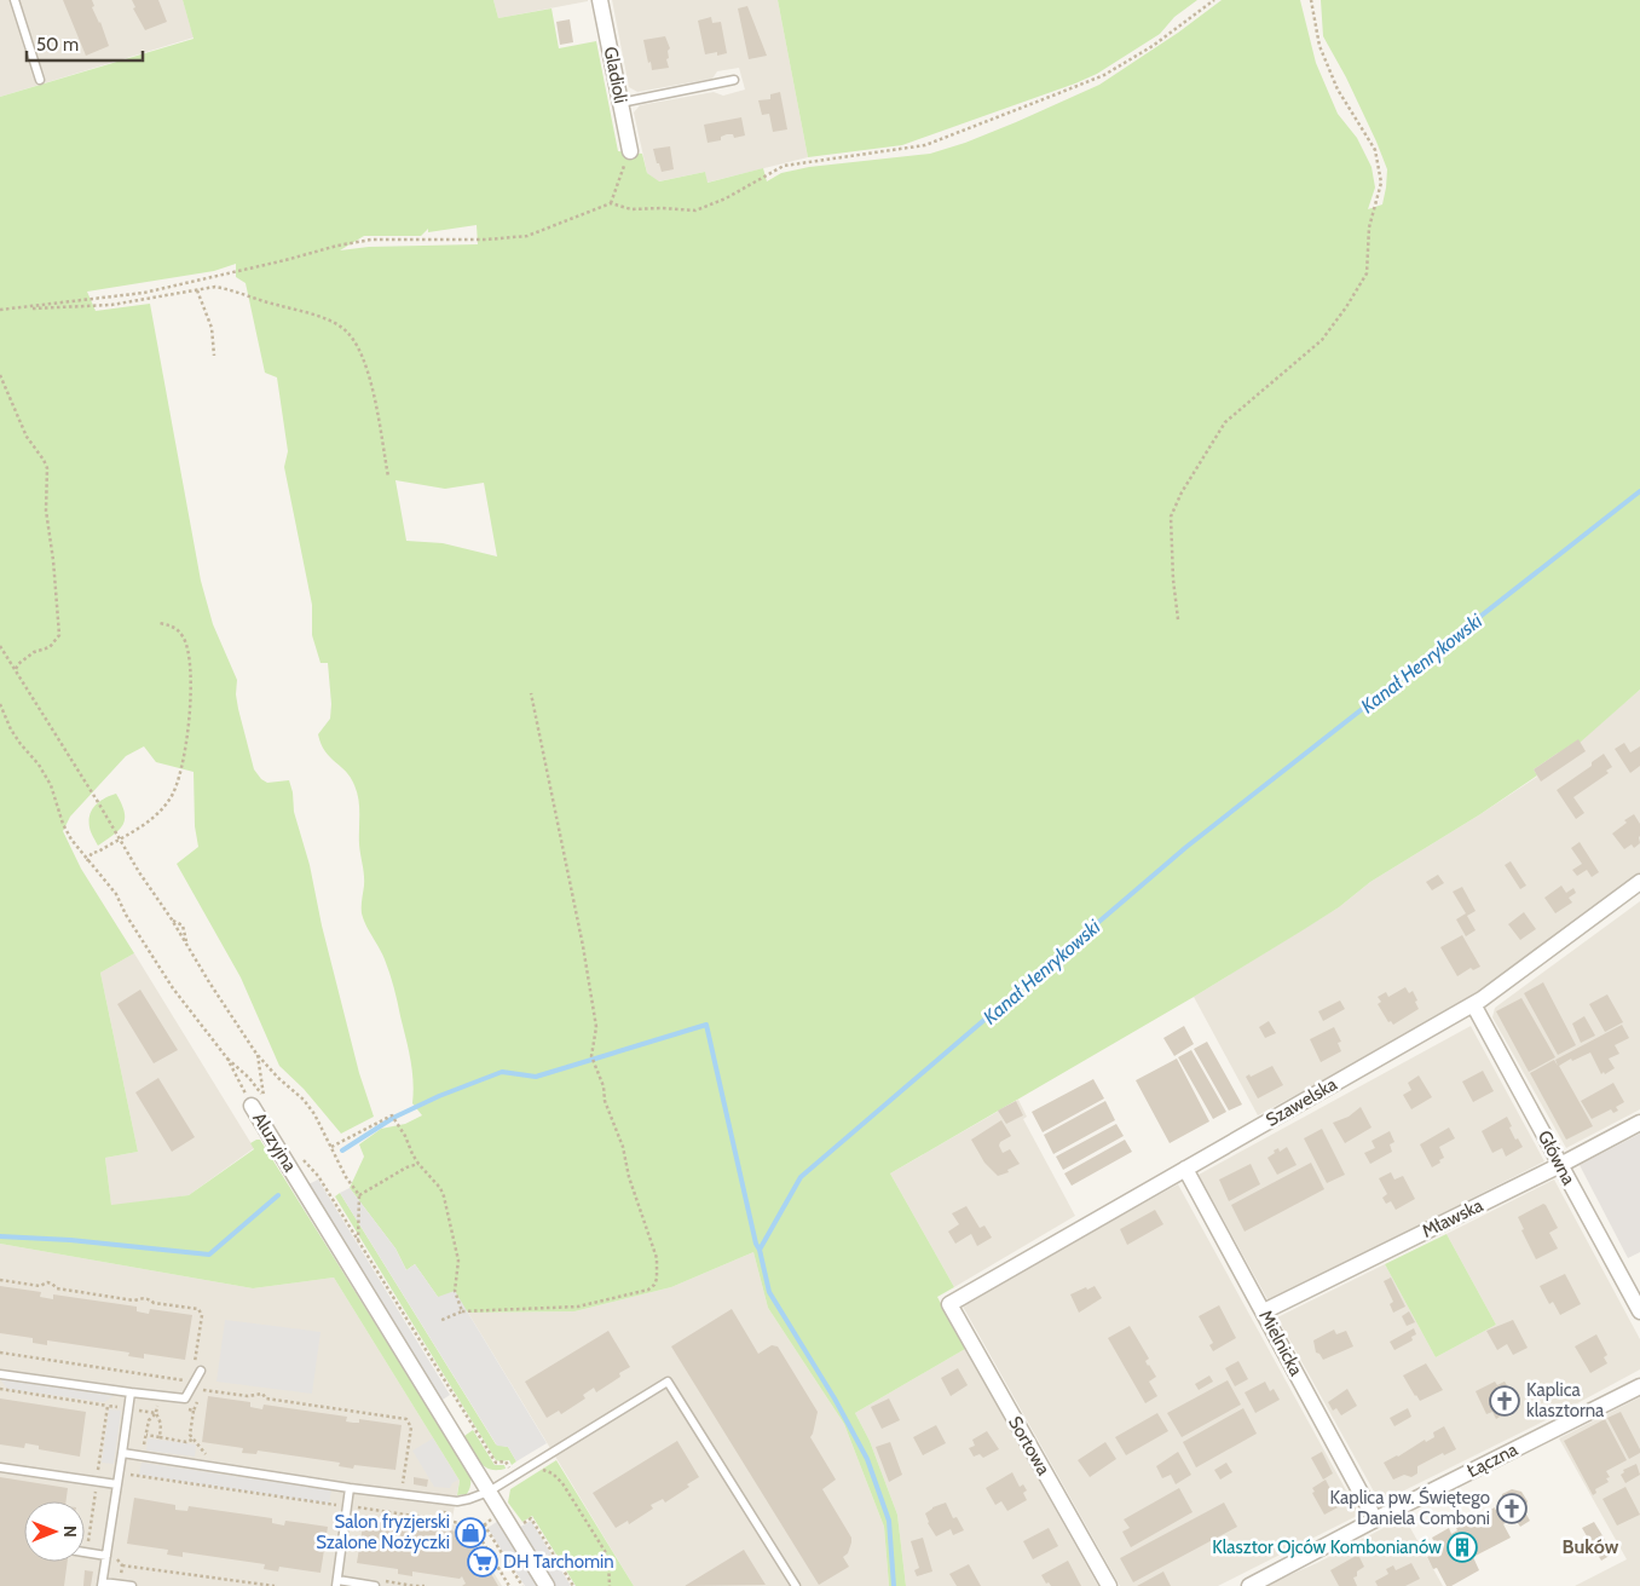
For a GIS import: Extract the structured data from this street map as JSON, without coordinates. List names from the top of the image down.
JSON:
{
  "streets": {
    "street": [
      "Gladioli",
      "Szawelska",
      "Aluzyjna",
      "Główna",
      "Mławska",
      "Mielnicka",
      "Sortowa",
      "Łączna"
    ]
  },
  "crossings": [
    ["Szawelska", "Główna"],
    ["Szawelska", "Mielnicka"],
    ["Szawelska", "Sortowa"],
    ["Główna", "Mławska"],
    ["Mławska", "Mielnicka"],
    ["Mielnicka", "Łączna"]
  ],
  "districts": ["Buków"],
  "water": ["Kanał Henrykowski"],
  "places": {
    "church": ["Kaplica klasztorna", "Kaplica pw. Świętego Daniela Comboni"],
    "shop": ["Salon fryzjerski Szalone Nożyczki"],
    "building": ["Klasztor Ojców Kombonianów"],
    "supermarket": ["DH Tarchomin"]
  },
  "scale_bar": "50 m",
  "north": "right"
}
